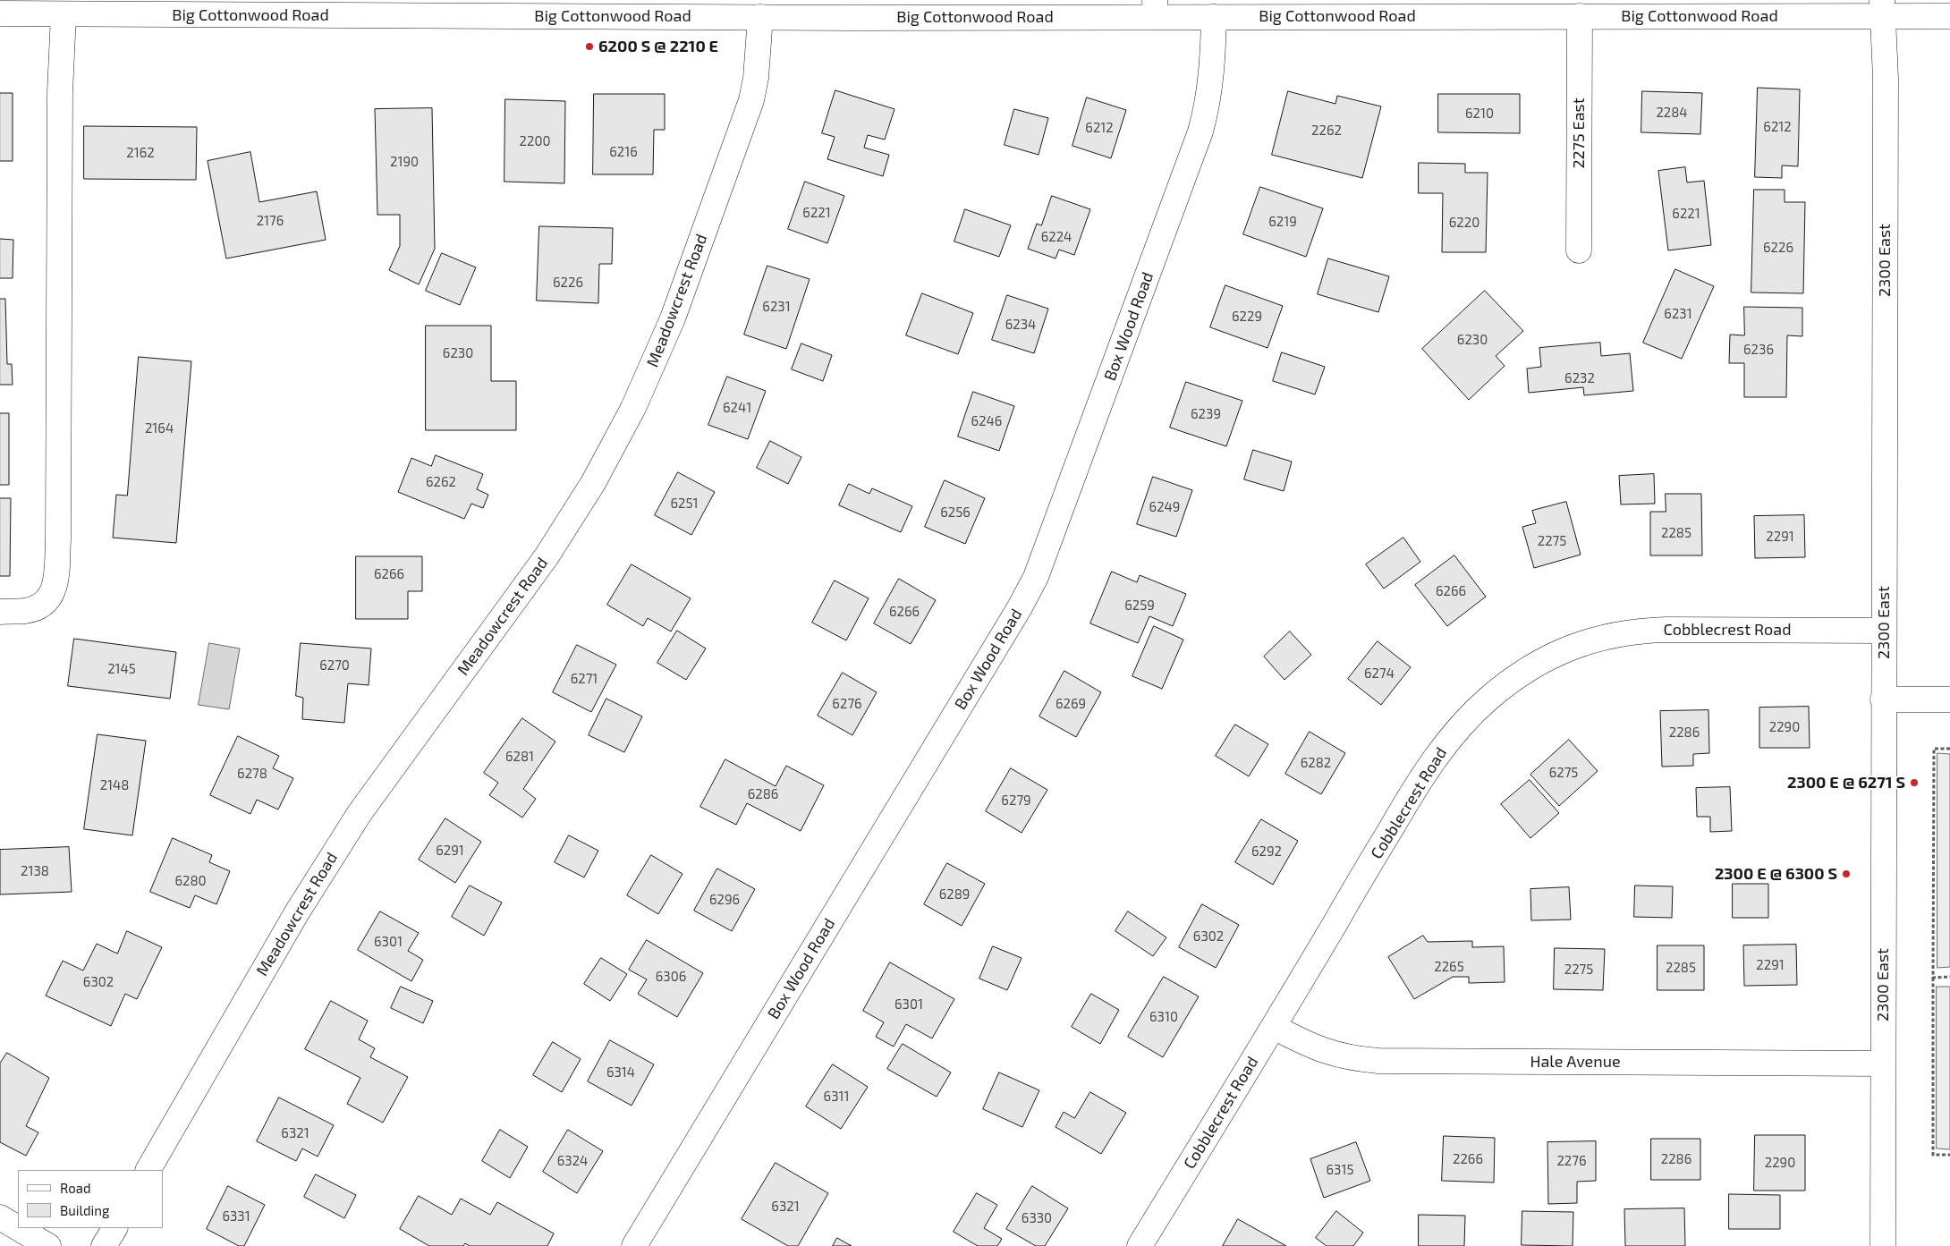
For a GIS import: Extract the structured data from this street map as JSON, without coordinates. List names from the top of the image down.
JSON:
{
  "streets": {
    "street": [
      "Big Cottonwood Road",
      "2275 East",
      "2300 East",
      "Meadowcrest Road",
      "Box Wood Road",
      "Cobblecrest Road",
      "Hale Avenue"
    ]
  },
  "crossings": [
    ["Big Cottonwood Road", "2275 East"],
    ["Big Cottonwood Road", "2300 East"],
    ["Big Cottonwood Road", "Meadowcrest Road"],
    ["Big Cottonwood Road", "Box Wood Road"],
    ["2300 East", "Cobblecrest Road"],
    ["2300 East", "Hale Avenue"],
    ["Cobblecrest Road", "Hale Avenue"]
  ],
  "places": ["6200 S @ 2210 E", "2300 E @ 6271 S", "2300 E @ 6300 S"],
  "house_numbers": [
    "2284",
    "6210",
    "6212",
    "6212",
    "2262",
    "2200",
    "6216",
    "2162",
    "2190",
    "6221",
    "6221",
    "2176",
    "6219",
    "6220",
    "6224",
    "6226",
    "6226",
    "6231",
    "6231",
    "6229",
    "6234",
    "6230",
    "6236",
    "6230",
    "6232",
    "6241",
    "6239",
    "6246",
    "2164",
    "6262",
    "6251",
    "6249",
    "6256",
    "2285",
    "2291",
    "2275",
    "6266",
    "6266",
    "6259",
    "6266",
    "6270",
    "2145",
    "6274",
    "6271",
    "6276",
    "6269",
    "2290",
    "2286",
    "6281",
    "6282",
    "6275",
    "6278",
    "2148",
    "6286",
    "6279",
    "6291",
    "6292",
    "2138",
    "6280",
    "6289",
    "6296",
    "6302",
    "6301",
    "2291",
    "2265",
    "2285",
    "2275",
    "6306",
    "6302",
    "6301",
    "6310",
    "6314",
    "6311",
    "6321",
    "2266",
    "2286",
    "6324",
    "2276",
    "2290",
    "6315",
    "6321",
    "6331",
    "6330"
  ],
  "legend": ["Road", "Building"]
}
